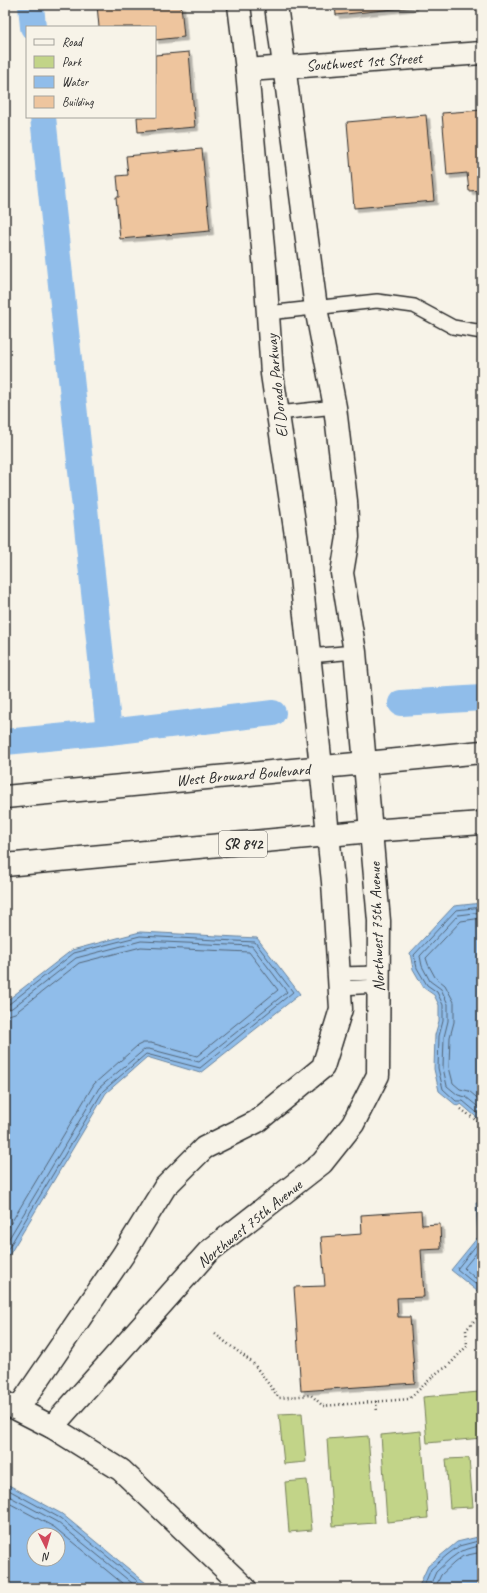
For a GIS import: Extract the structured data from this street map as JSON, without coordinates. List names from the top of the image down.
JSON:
{
  "streets": {
    "street": [
      "Southwest 1st Street",
      "El Dorado Parkway",
      "West Broward Boulevard",
      "SR 842",
      "Northwest 75th Avenue"
    ]
  },
  "crossings": [
    ["Southwest 1st Street", "El Dorado Parkway"],
    ["El Dorado Parkway", "West Broward Boulevard"],
    ["West Broward Boulevard", "Northwest 75th Avenue"],
    ["SR 842", "Northwest 75th Avenue"]
  ],
  "legend": [
    "Road",
    "Park",
    "Water",
    "Building"
  ],
  "north": "bottom"
}
